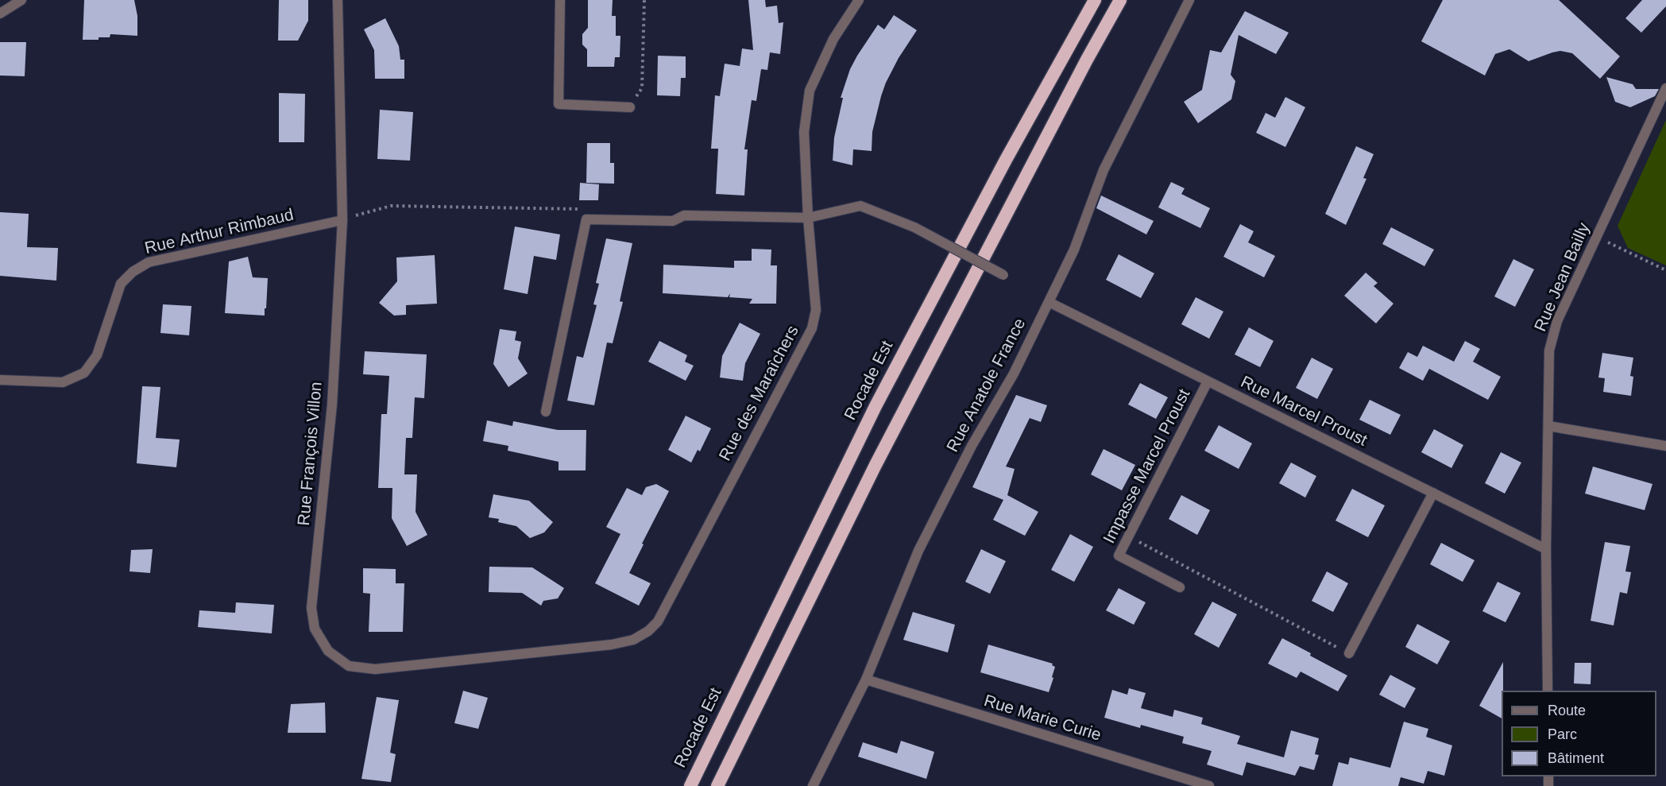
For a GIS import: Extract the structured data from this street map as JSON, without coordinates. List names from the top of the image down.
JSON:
{
  "streets": {
    "highway": ["Rocade Est"],
    "street": [
      "Rue Arthur Rimbaud",
      "Rue Jean Bailly",
      "Rue Anatole France",
      "Rue des Maraîchers",
      "Rue Marcel Proust",
      "Rue François Villon",
      "Impasse Marcel Proust",
      "Rue Marie Curie"
    ]
  },
  "crossings": [
    ["Rue Arthur Rimbaud", "Rue François Villon"],
    ["Rue Jean Bailly", "Rue Marcel Proust"],
    ["Rue Anatole France", "Rue Marcel Proust"],
    ["Rue Anatole France", "Rue Marie Curie"],
    ["Rue des Maraîchers", "Rue François Villon"],
    ["Rue Marcel Proust", "Impasse Marcel Proust"]
  ],
  "legend": ["Route", "Parc", "Bâtiment"]
}
